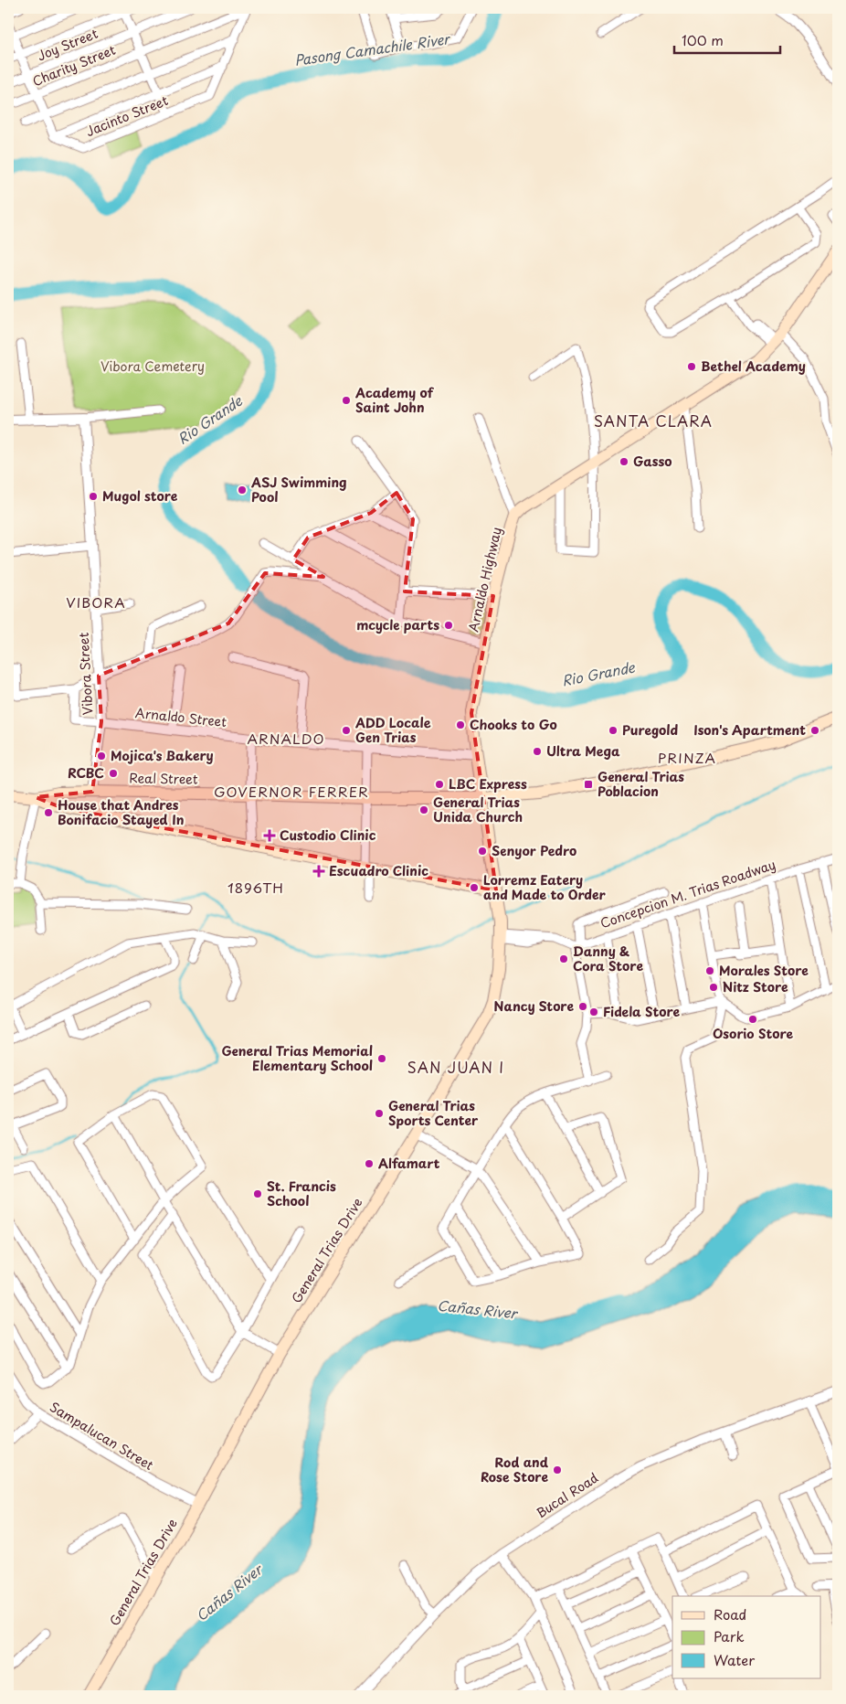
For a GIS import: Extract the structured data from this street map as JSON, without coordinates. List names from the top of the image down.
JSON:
{
  "streets": {
    "main road": ["Arnaldo Highway", "Real Street", "General Trias Drive"],
    "street": [
      "Joy Street",
      "Charity Street",
      "Jacinto Street",
      "Vibora Street",
      "Arnaldo Street",
      "Concepcion M. Trias Roadway",
      "Sampalucan Street",
      "Bucal Road"
    ]
  },
  "crossings": [
    ["Arnaldo Highway", "Arnaldo Street"],
    ["Arnaldo Highway", "Real Street"],
    ["Arnaldo Highway", "General Trias Drive"],
    ["Vibora Street", "Arnaldo Street"],
    ["Vibora Street", "Real Street"],
    ["Real Street", "General Trias Drive"],
    ["General Trias Drive", "Sampalucan Street"]
  ],
  "districts": [
    "SANTA CLARA",
    "VIBORA",
    "ARNALDO",
    "PRINZA",
    "GOVERNOR FERRER",
    "1896TH",
    "SAN JUAN I"
  ],
  "water": ["Pasong Camachile River", "Rio Grande", "Cañas River"],
  "parks": ["Vibora Cemetery"],
  "places": {
    "other": [
      "Bethel Academy",
      "Academy of Saint John",
      "Gasso",
      "ASJ Swimming Pool",
      "Mugol store",
      "mcycle parts",
      "Chooks to Go",
      "ADD Locale Gen Trias",
      "Puregold",
      "Ison's Apartment",
      "Ultra Mega",
      "Mojica's Bakery",
      "RCBC",
      "LBC Express",
      "General Trias Unida Church",
      "House that Andres Bonifacio Stayed In",
      "Senyor Pedro",
      "Lorremz Eatery and Made to Order",
      "Danny & Cora Store",
      "Morales Store",
      "Nitz Store",
      "Nancy Store",
      "Fidela Store",
      "Osorio Store",
      "General Trias Memorial Elementary School",
      "General Trias Sports Center",
      "Alfamart",
      "St. Francis School",
      "Rod and Rose Store"
    ],
    "transit": ["General Trias Poblacion"],
    "health": ["Custodio Clinic", "Escuadro Clinic"]
  },
  "legend": ["Road", "Park", "Water"],
  "scale_bar": "100 m"
}
